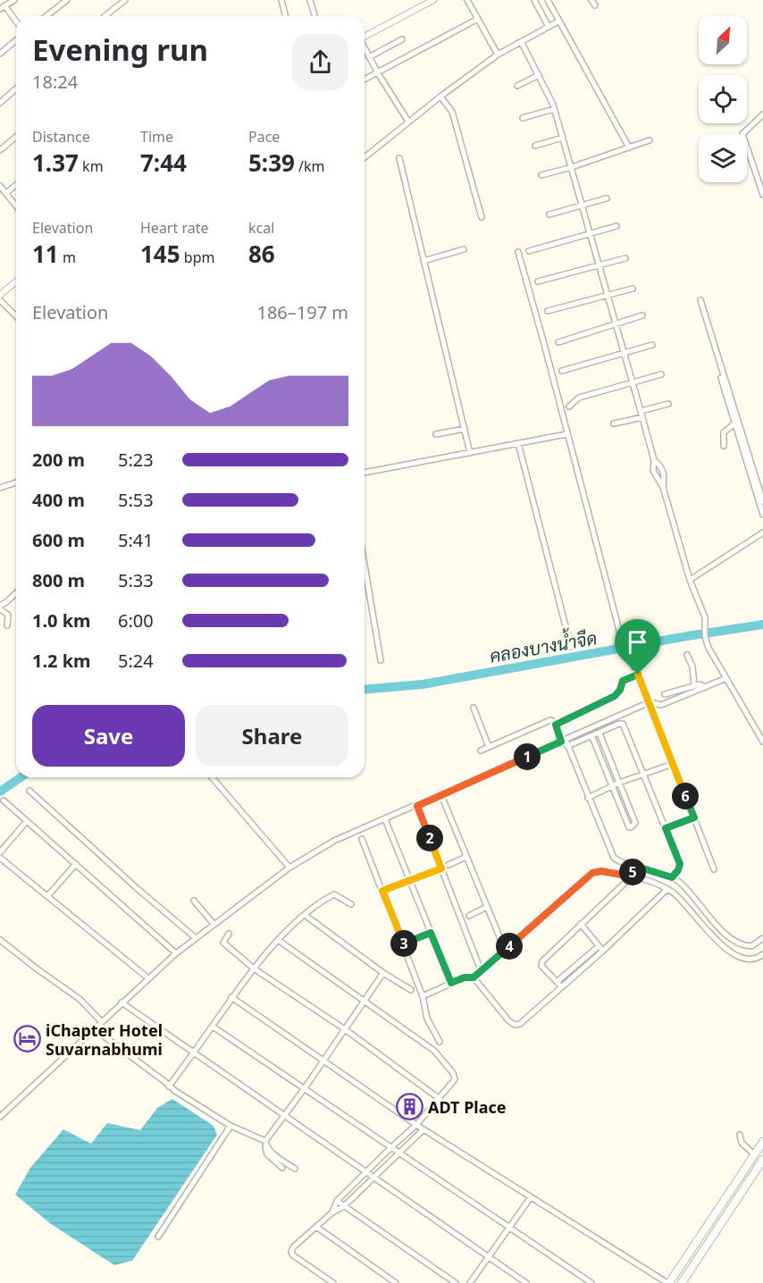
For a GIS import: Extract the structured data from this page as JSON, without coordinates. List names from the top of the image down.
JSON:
{
  "water": ["คลองบางน้ำจืด"],
  "places": {
    "hotel": ["iChapter Hotel Suvarnabhumi"],
    "building": ["ADT Place"]
  },
  "north": "top right",
  "page": {
    "heading": ["Evening run", "18:24"],
    "stats": [
      ["Distance", "1.37 km"],
      ["Time", "7:44"],
      ["Pace", "5:39 /km"],
      ["Elevation", "11 m"],
      ["Heart rate", "145 bpm"],
      ["kcal", "86"]
    ],
    "chart": ["Elevation", "186–197 m"],
    "list": [
      {
        "name": "200 m",
        "note": "5:23"
      },
      {
        "name": "400 m",
        "note": "5:53"
      },
      {
        "name": "600 m",
        "note": "5:41"
      },
      {
        "name": "800 m",
        "note": "5:33"
      },
      {
        "name": "1.0 km",
        "note": "6:00"
      },
      {
        "name": "1.2 km",
        "note": "5:24"
      }
    ],
    "buttons": ["Save", "Share"],
    "pins": [
      "1",
      "6",
      "2",
      "5",
      "3",
      "4"
    ]
  }
}
